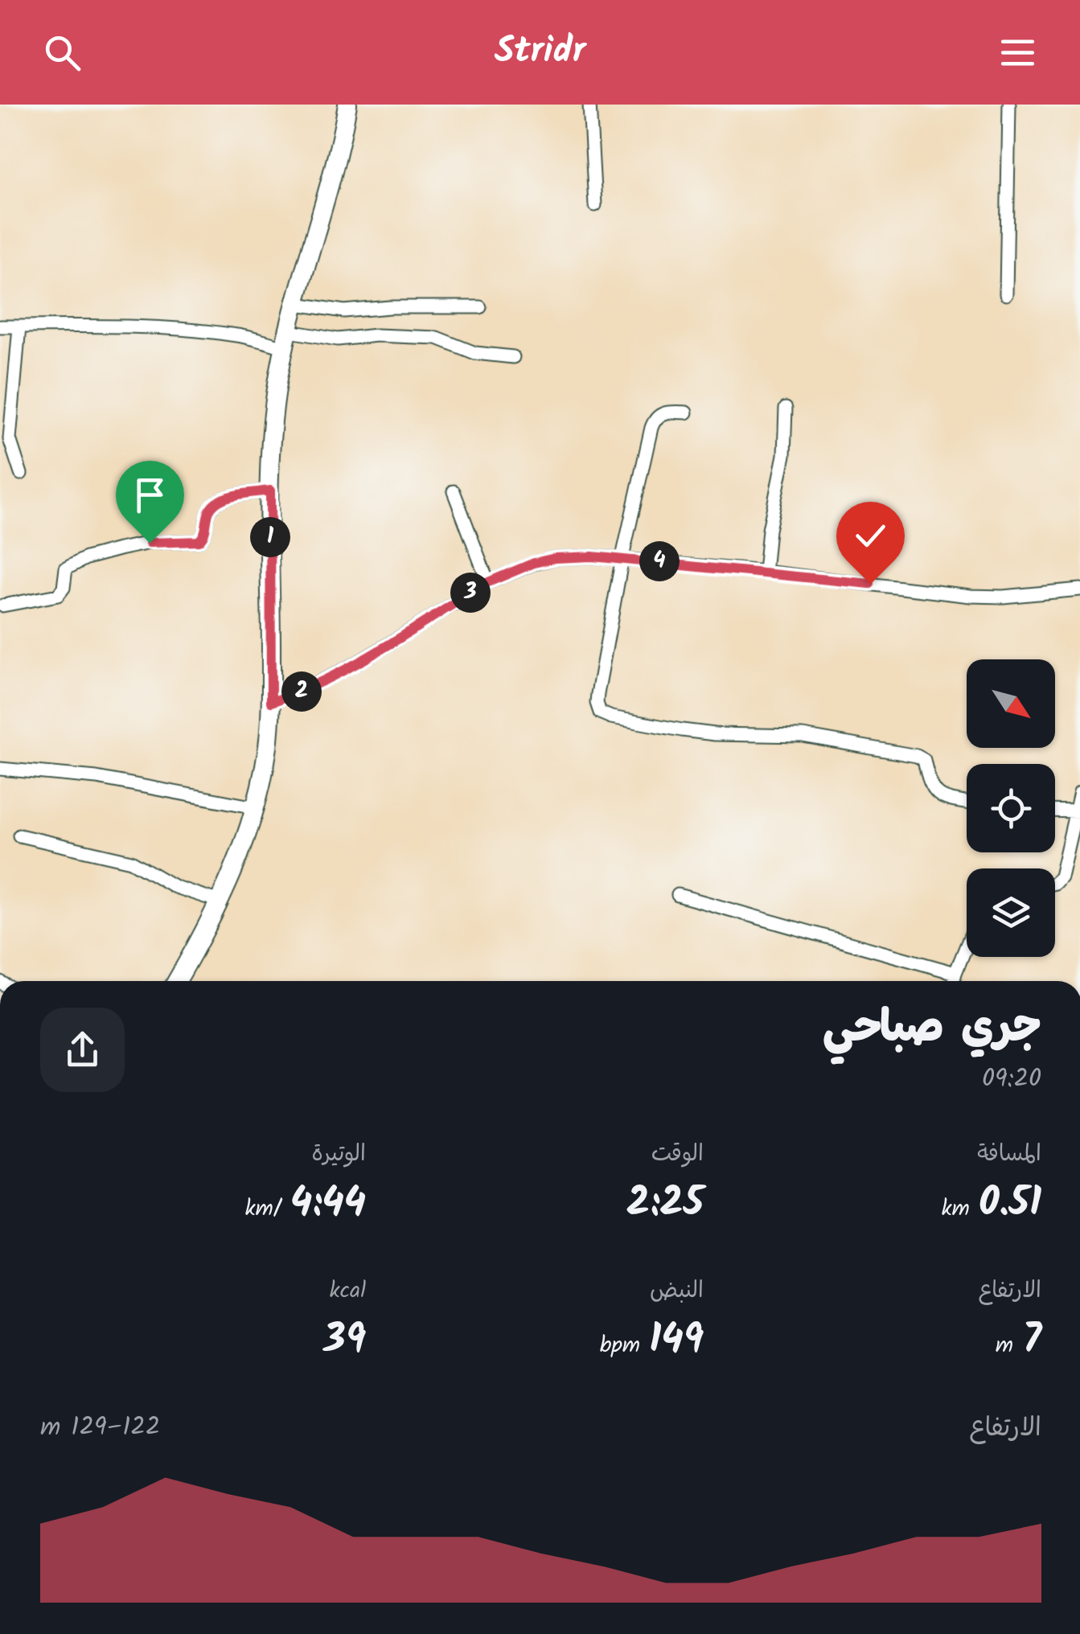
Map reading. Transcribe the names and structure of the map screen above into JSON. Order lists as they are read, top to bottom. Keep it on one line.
{"north":"bottom right","page":{"header":"Stridr","pins":["1","4","3","2"],"heading":["جري صباحي","09:20"],"stats":[["المسافة","0.51 km"],["الوقت","2:25"],["الوتيرة","4:44 /km"],["الارتفاع","7 m"],["النبض","149 bpm"],["kcal","39"]],"chart":["الارتفاع","122–129 m"]}}
